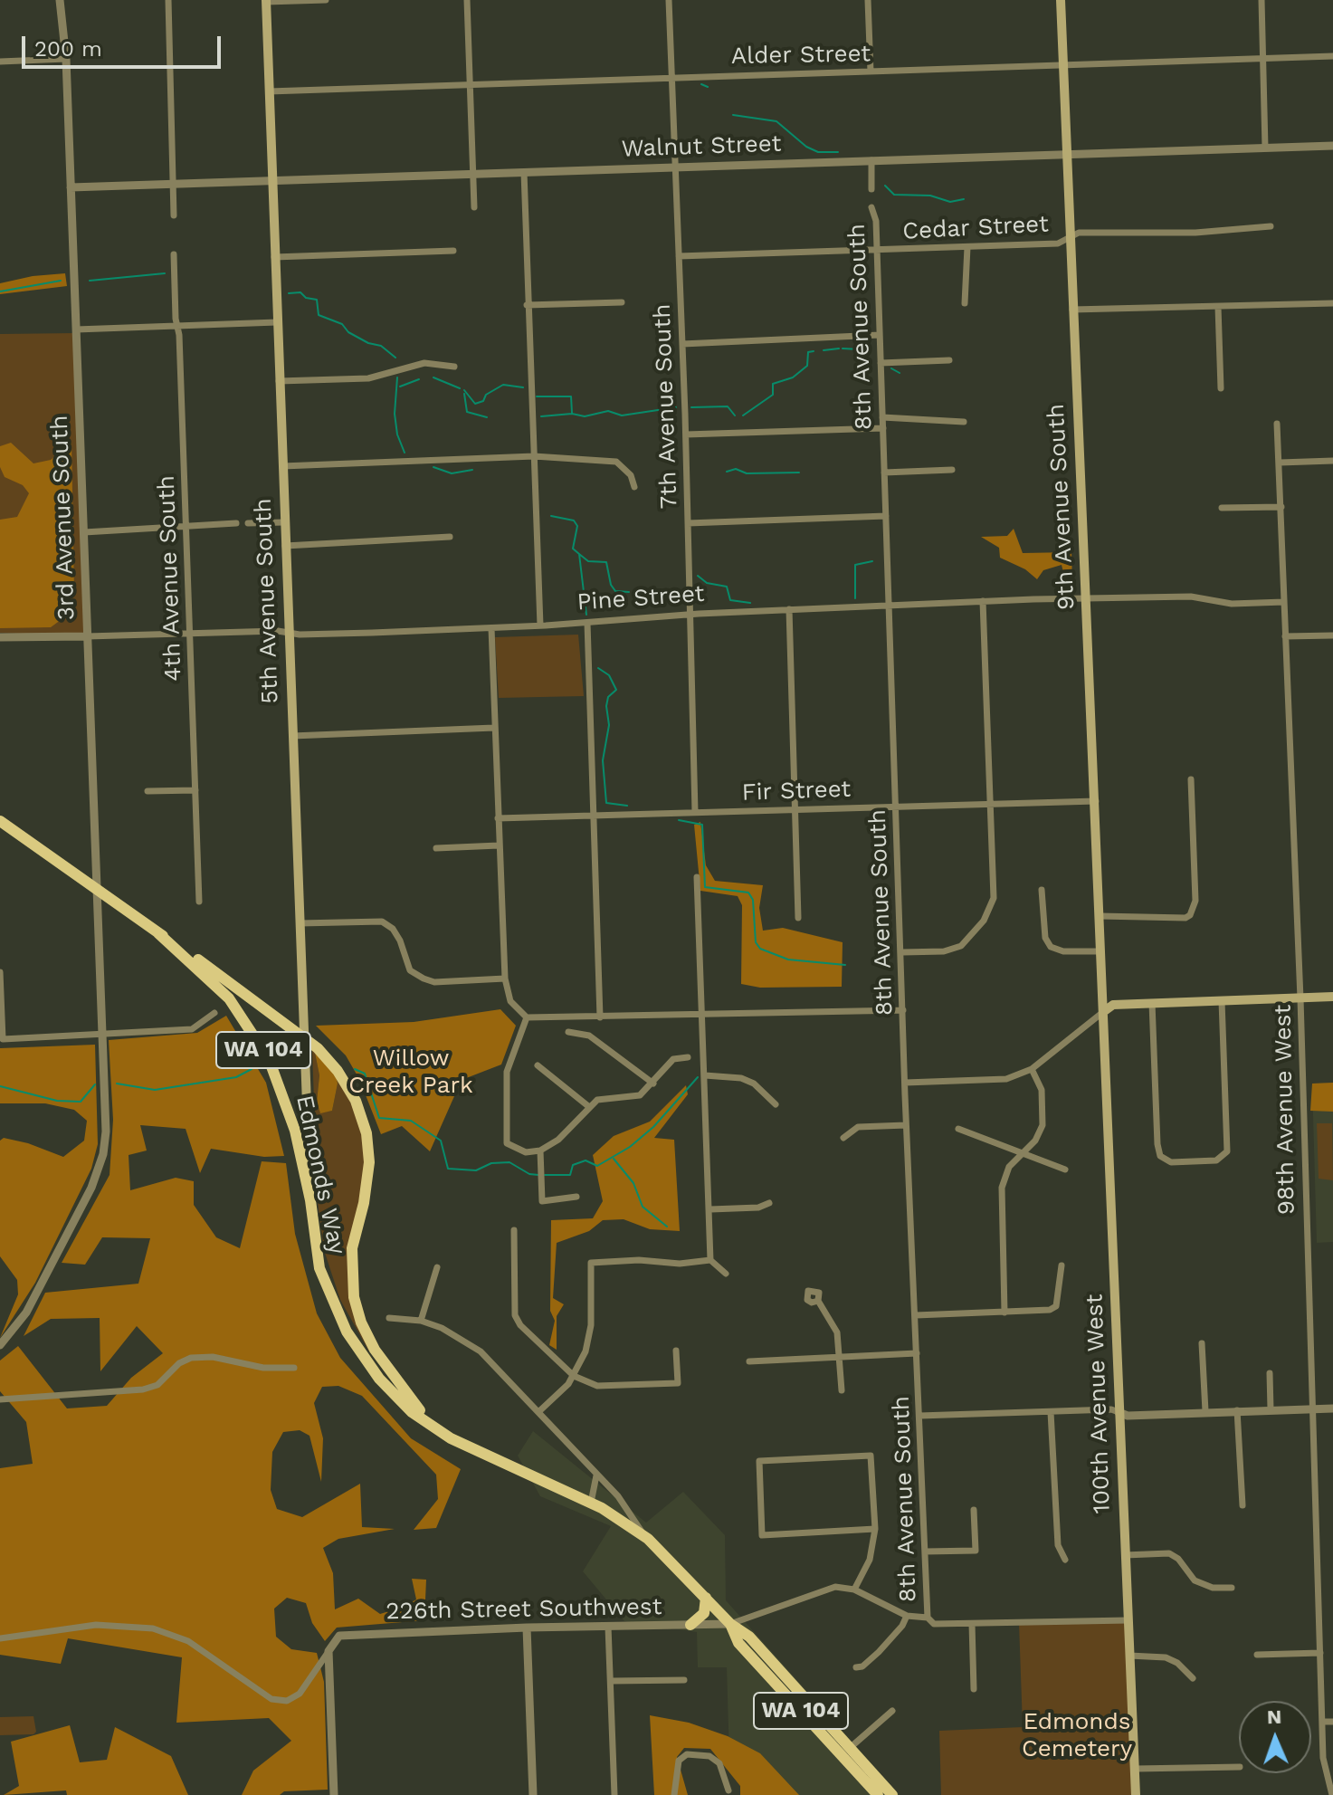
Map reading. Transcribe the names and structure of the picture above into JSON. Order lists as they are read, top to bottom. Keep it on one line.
{"streets":{"main road":["9th Avenue South","5th Avenue South","WA 104","Edmonds Way","100th Avenue West"],"street":["Alder Street","Walnut Street","Cedar Street","8th Avenue South","7th Avenue South","3rd Avenue South","4th Avenue South","Pine Street","Fir Street","98th Avenue West","226th Street Southwest"]},"crossings":[["Alder Street","7th Avenue South"],["Alder Street","9th Avenue South"],["Alder Street","5th Avenue South"],["Walnut Street","8th Avenue South"],["Walnut Street","7th Avenue South"],["Walnut Street","9th Avenue South"],["Walnut Street","3rd Avenue South"],["Walnut Street","5th Avenue South"],["Cedar Street","8th Avenue South"],["Cedar Street","7th Avenue South"],["Cedar Street","9th Avenue South"],["8th Avenue South","Pine Street"],["8th Avenue South","Fir Street"],["7th Avenue South","Pine Street"],["7th Avenue South","Fir Street"],["9th Avenue South","Pine Street"],["9th Avenue South","Fir Street"],["9th Avenue South","100th Avenue West"],["3rd Avenue South","Pine Street"],["4th Avenue South","Pine Street"],["Pine Street","5th Avenue South"],["Pine Street","98th Avenue West"],["5th Avenue South","Edmonds Way"],["Edmonds Way","226th Street Southwest"]],"parks":["Willow Creek Park","Edmonds Cemetery"],"scale_bar":"200 m","north":"top"}
